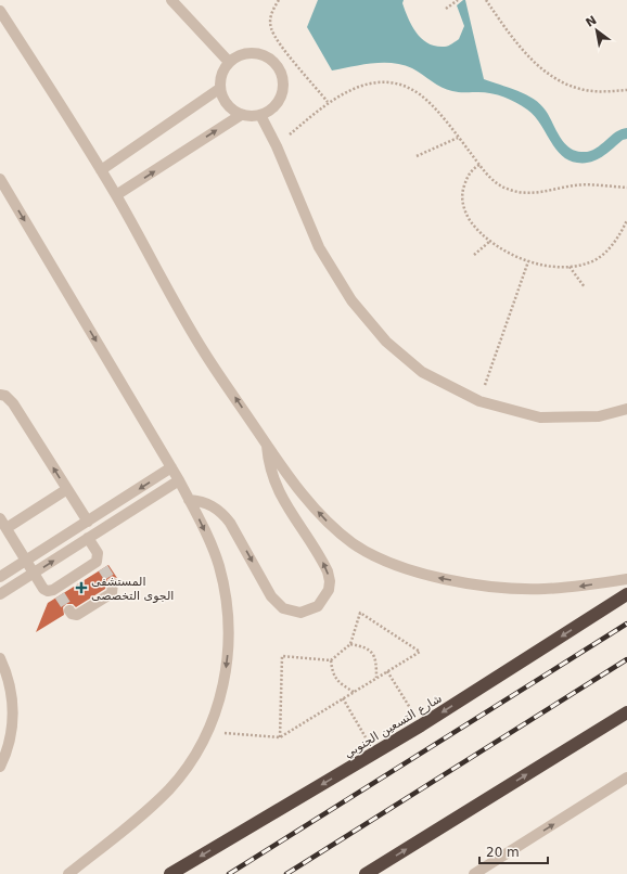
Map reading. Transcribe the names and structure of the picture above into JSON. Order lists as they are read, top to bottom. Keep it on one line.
{"streets":{"highway":["شارع التسعين الجنوبي"]},"places":{"health":["المستشفى الجوى التخصصى"]},"scale_bar":"20 m","north":"top left"}
